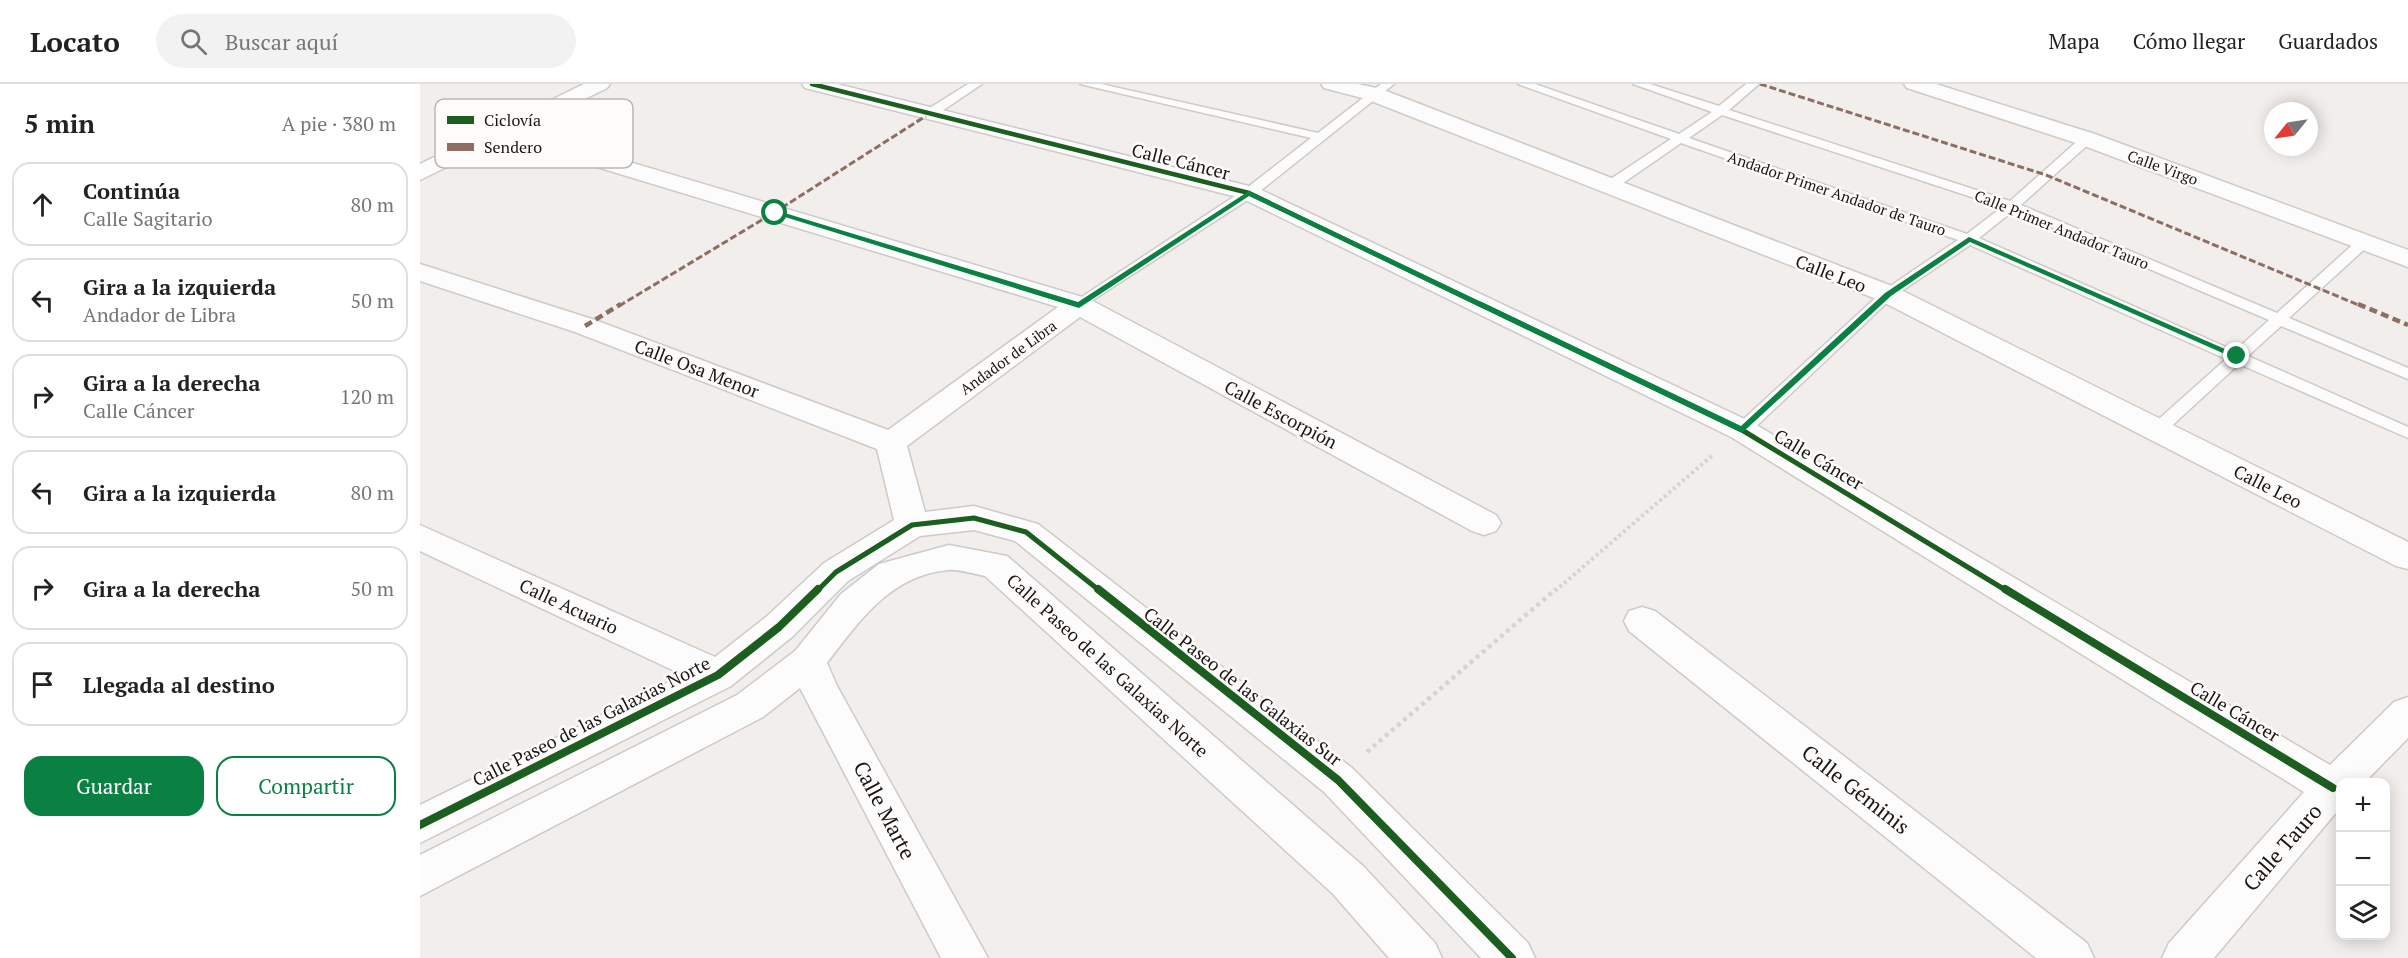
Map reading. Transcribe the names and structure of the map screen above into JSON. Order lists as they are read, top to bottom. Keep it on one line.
{"streets":{"street":["Calle Cáncer","Calle Virgo","Calle Leo","Andador de Libra","Calle Osa Menor","Calle Escorpión","Calle Acuario","Calle Paseo de las Galaxias Norte","Calle Paseo de las Galaxias Sur","Calle Géminis","Calle Marte","Calle Tauro"],"lane":["Andador Primer Andador de Tauro","Calle Primer Andador Tauro"]},"crossings":[["Calle Cáncer","Andador de Libra"],["Calle Cáncer","Calle Tauro"],["Calle Leo","Andador de Libra"],["Andador de Libra","Calle Osa Menor"],["Andador de Libra","Calle Escorpión"],["Calle Acuario","Calle Paseo de las Galaxias Norte"],["Calle Paseo de las Galaxias Norte","Calle Paseo de las Galaxias Sur"],["Calle Paseo de las Galaxias Norte","Calle Marte"]],"legend":["Ciclovía","Sendero"],"north":"bottom left","page":{"header":"Locato","search":"Buscar aquí","nav":["Mapa","Cómo llegar","Guardados"],"heading":["5 min","A pie · 380 m"],"list":[["Continúa","Calle Sagitario","80 m"],["Gira a la izquierda","Andador de Libra","50 m"],["Gira a la derecha","Calle Cáncer","120 m"],["Gira a la izquierda","80 m"],["Gira a la derecha","50 m"],"Llegada al destino"],"buttons":["Guardar","Compartir"],"map_buttons":["+","−"]}}
